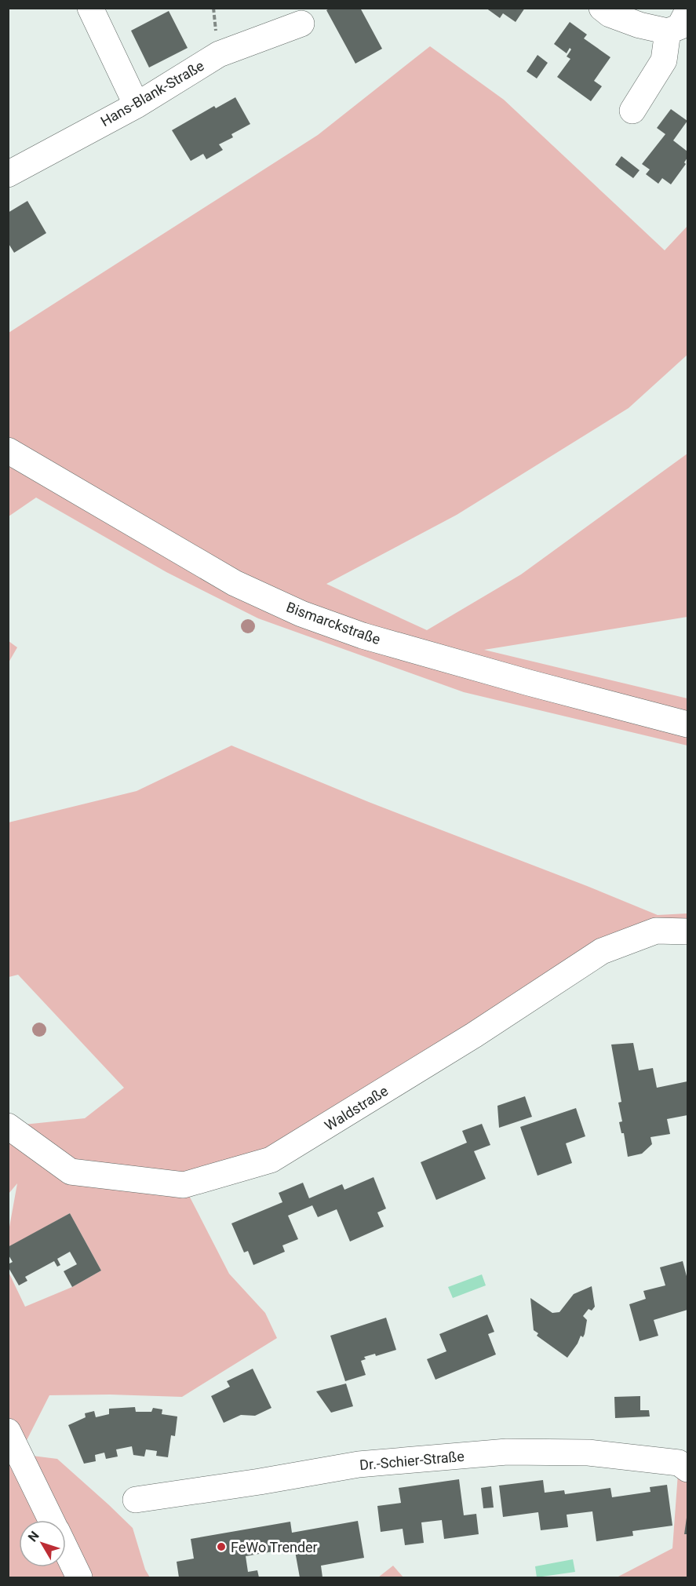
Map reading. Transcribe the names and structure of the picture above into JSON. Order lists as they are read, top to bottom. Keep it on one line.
{"streets":{"street":["Hans-Blank-Straße","Bismarckstraße","Waldstraße","Dr.-Schier-Straße"]},"places":["FeWo Trender"],"north":"top left"}
